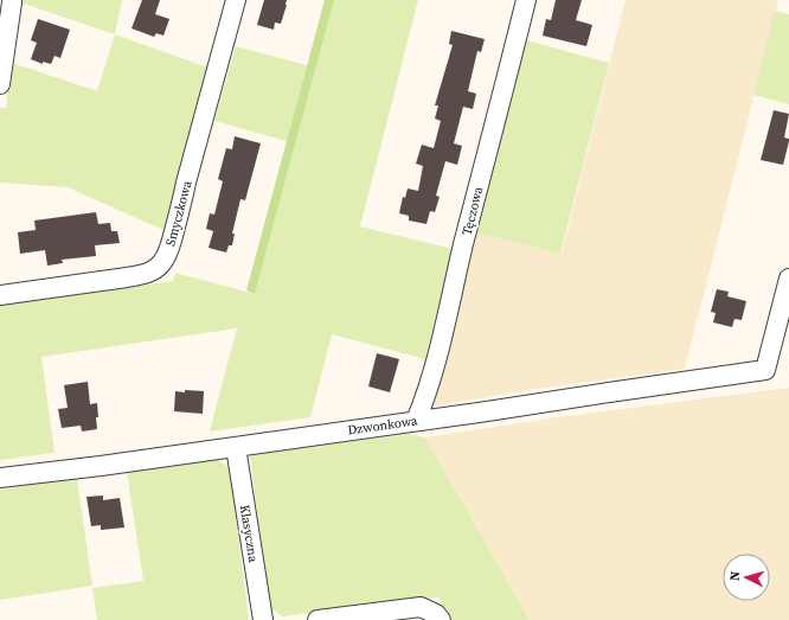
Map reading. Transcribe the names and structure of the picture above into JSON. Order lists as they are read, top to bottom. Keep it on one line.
{"streets":{"street":["Tęczowa","Smyczkowa","Dzwonkowa","Klasyczna"]},"crossings":[["Tęczowa","Dzwonkowa"],["Dzwonkowa","Klasyczna"]],"north":"left"}
